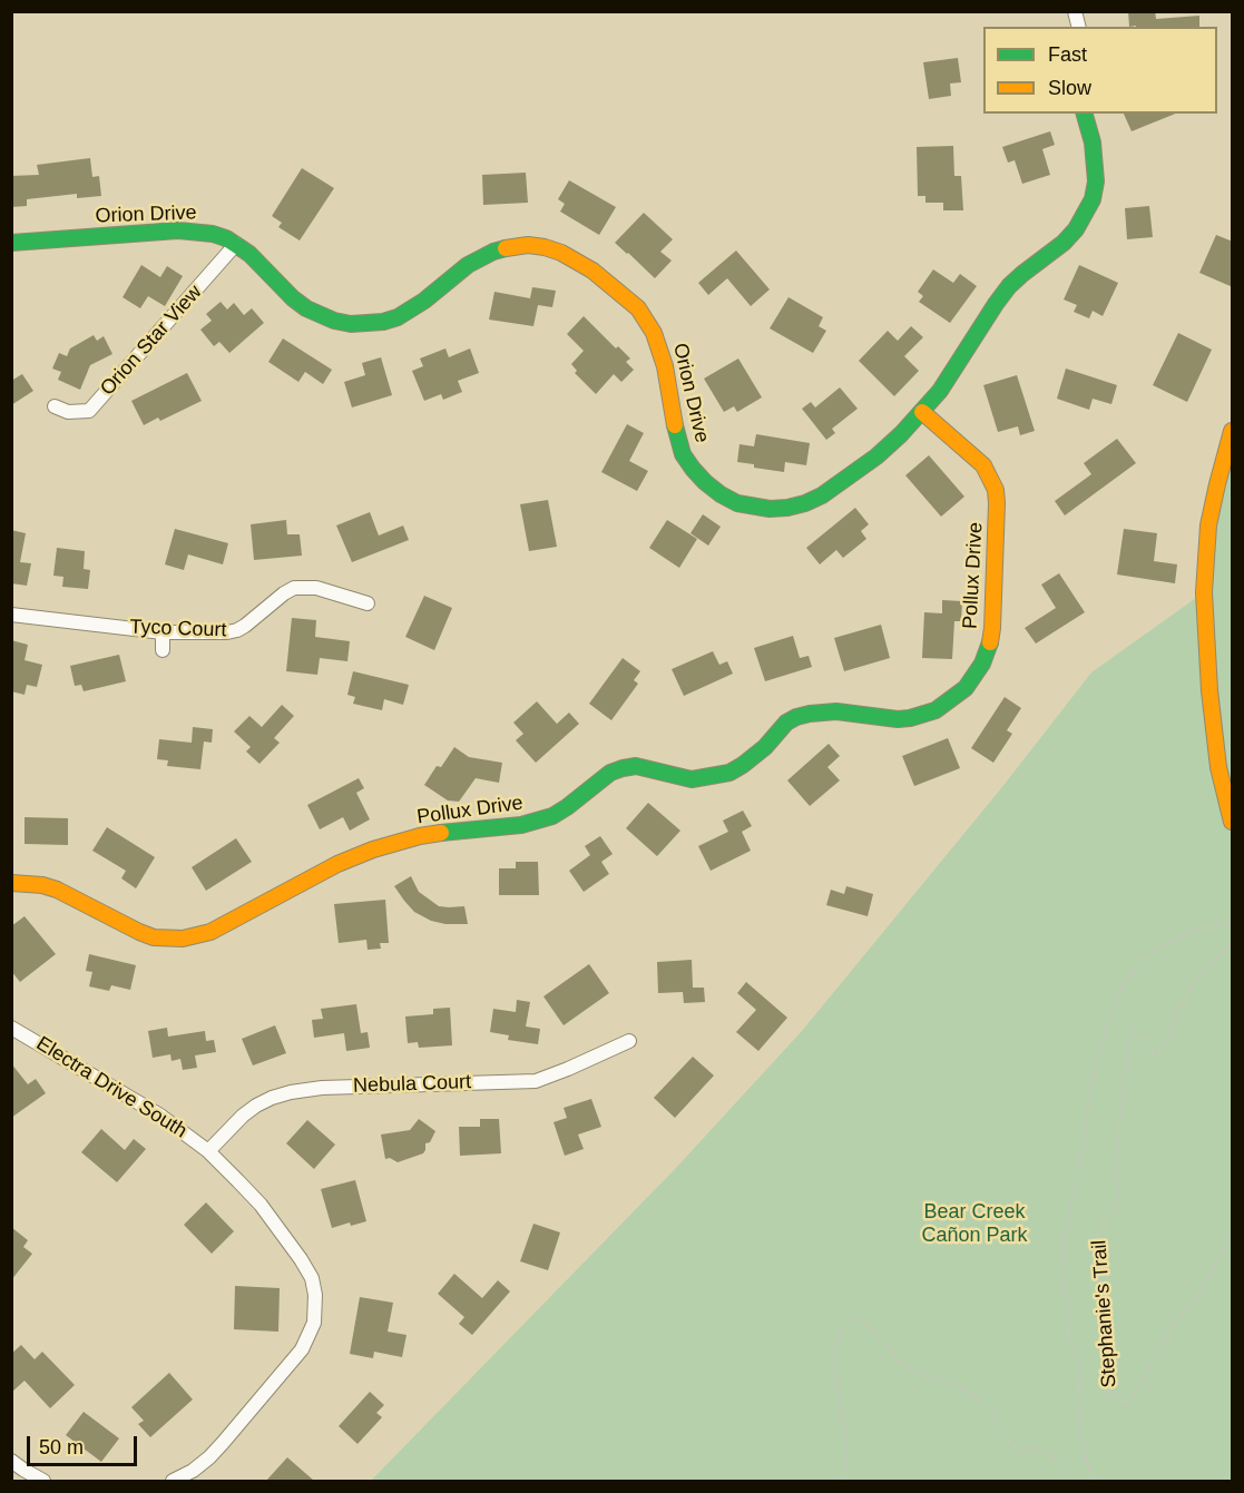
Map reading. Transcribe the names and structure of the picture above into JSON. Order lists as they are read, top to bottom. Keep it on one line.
{"streets":{"street":["Orion Drive","Orion Star View","Pollux Drive","Tyco Court","Nebula Court","Electra Drive South"],"path":["Stephanie's Trail"]},"crossings":[["Orion Drive","Orion Star View"],["Orion Drive","Pollux Drive"],["Nebula Court","Electra Drive South"]],"parks":["Bear Creek Cañon Park"],"legend":["Fast","Slow"],"scale_bar":"50 m"}
